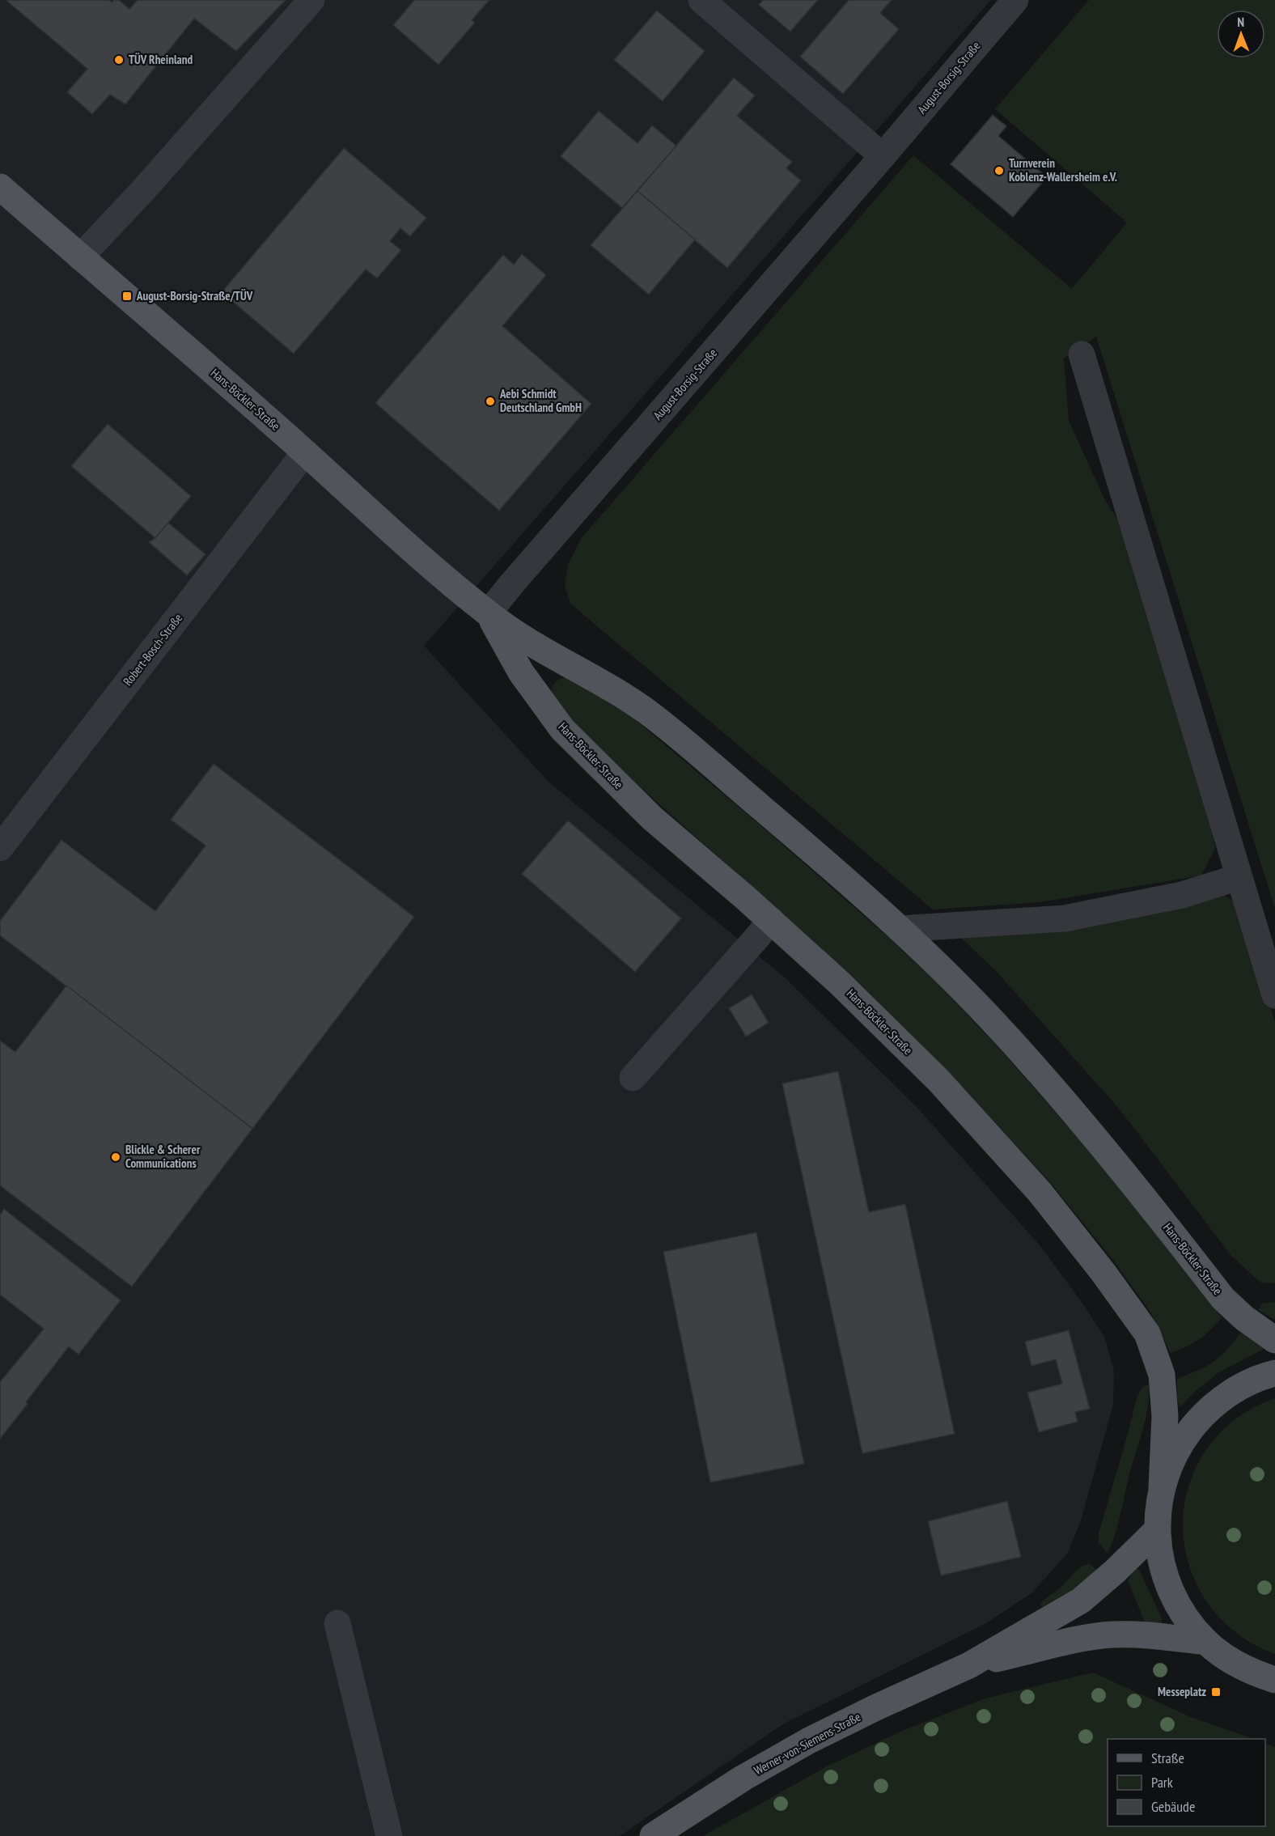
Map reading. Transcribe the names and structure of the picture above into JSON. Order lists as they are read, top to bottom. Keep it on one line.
{"streets":{"main road":["Hans-Böckler-Straße","Werner-von-Siemens-Straße"],"street":["August-Borsig-Straße","Robert-Bosch-Straße"]},"crossings":[["August-Borsig-Straße","Hans-Böckler-Straße"],["Hans-Böckler-Straße","Robert-Bosch-Straße"]],"places":{"other":["TÜV Rheinland","Turnverein Koblenz-Wallersheim e.V.","Aebi Schmidt Deutschland GmbH","Blickle & Scherer Communications"],"transit":["August-Borsig-Straße/TÜV","Messeplatz"]},"legend":["Straße","Park","Gebäude"],"north":"top"}
